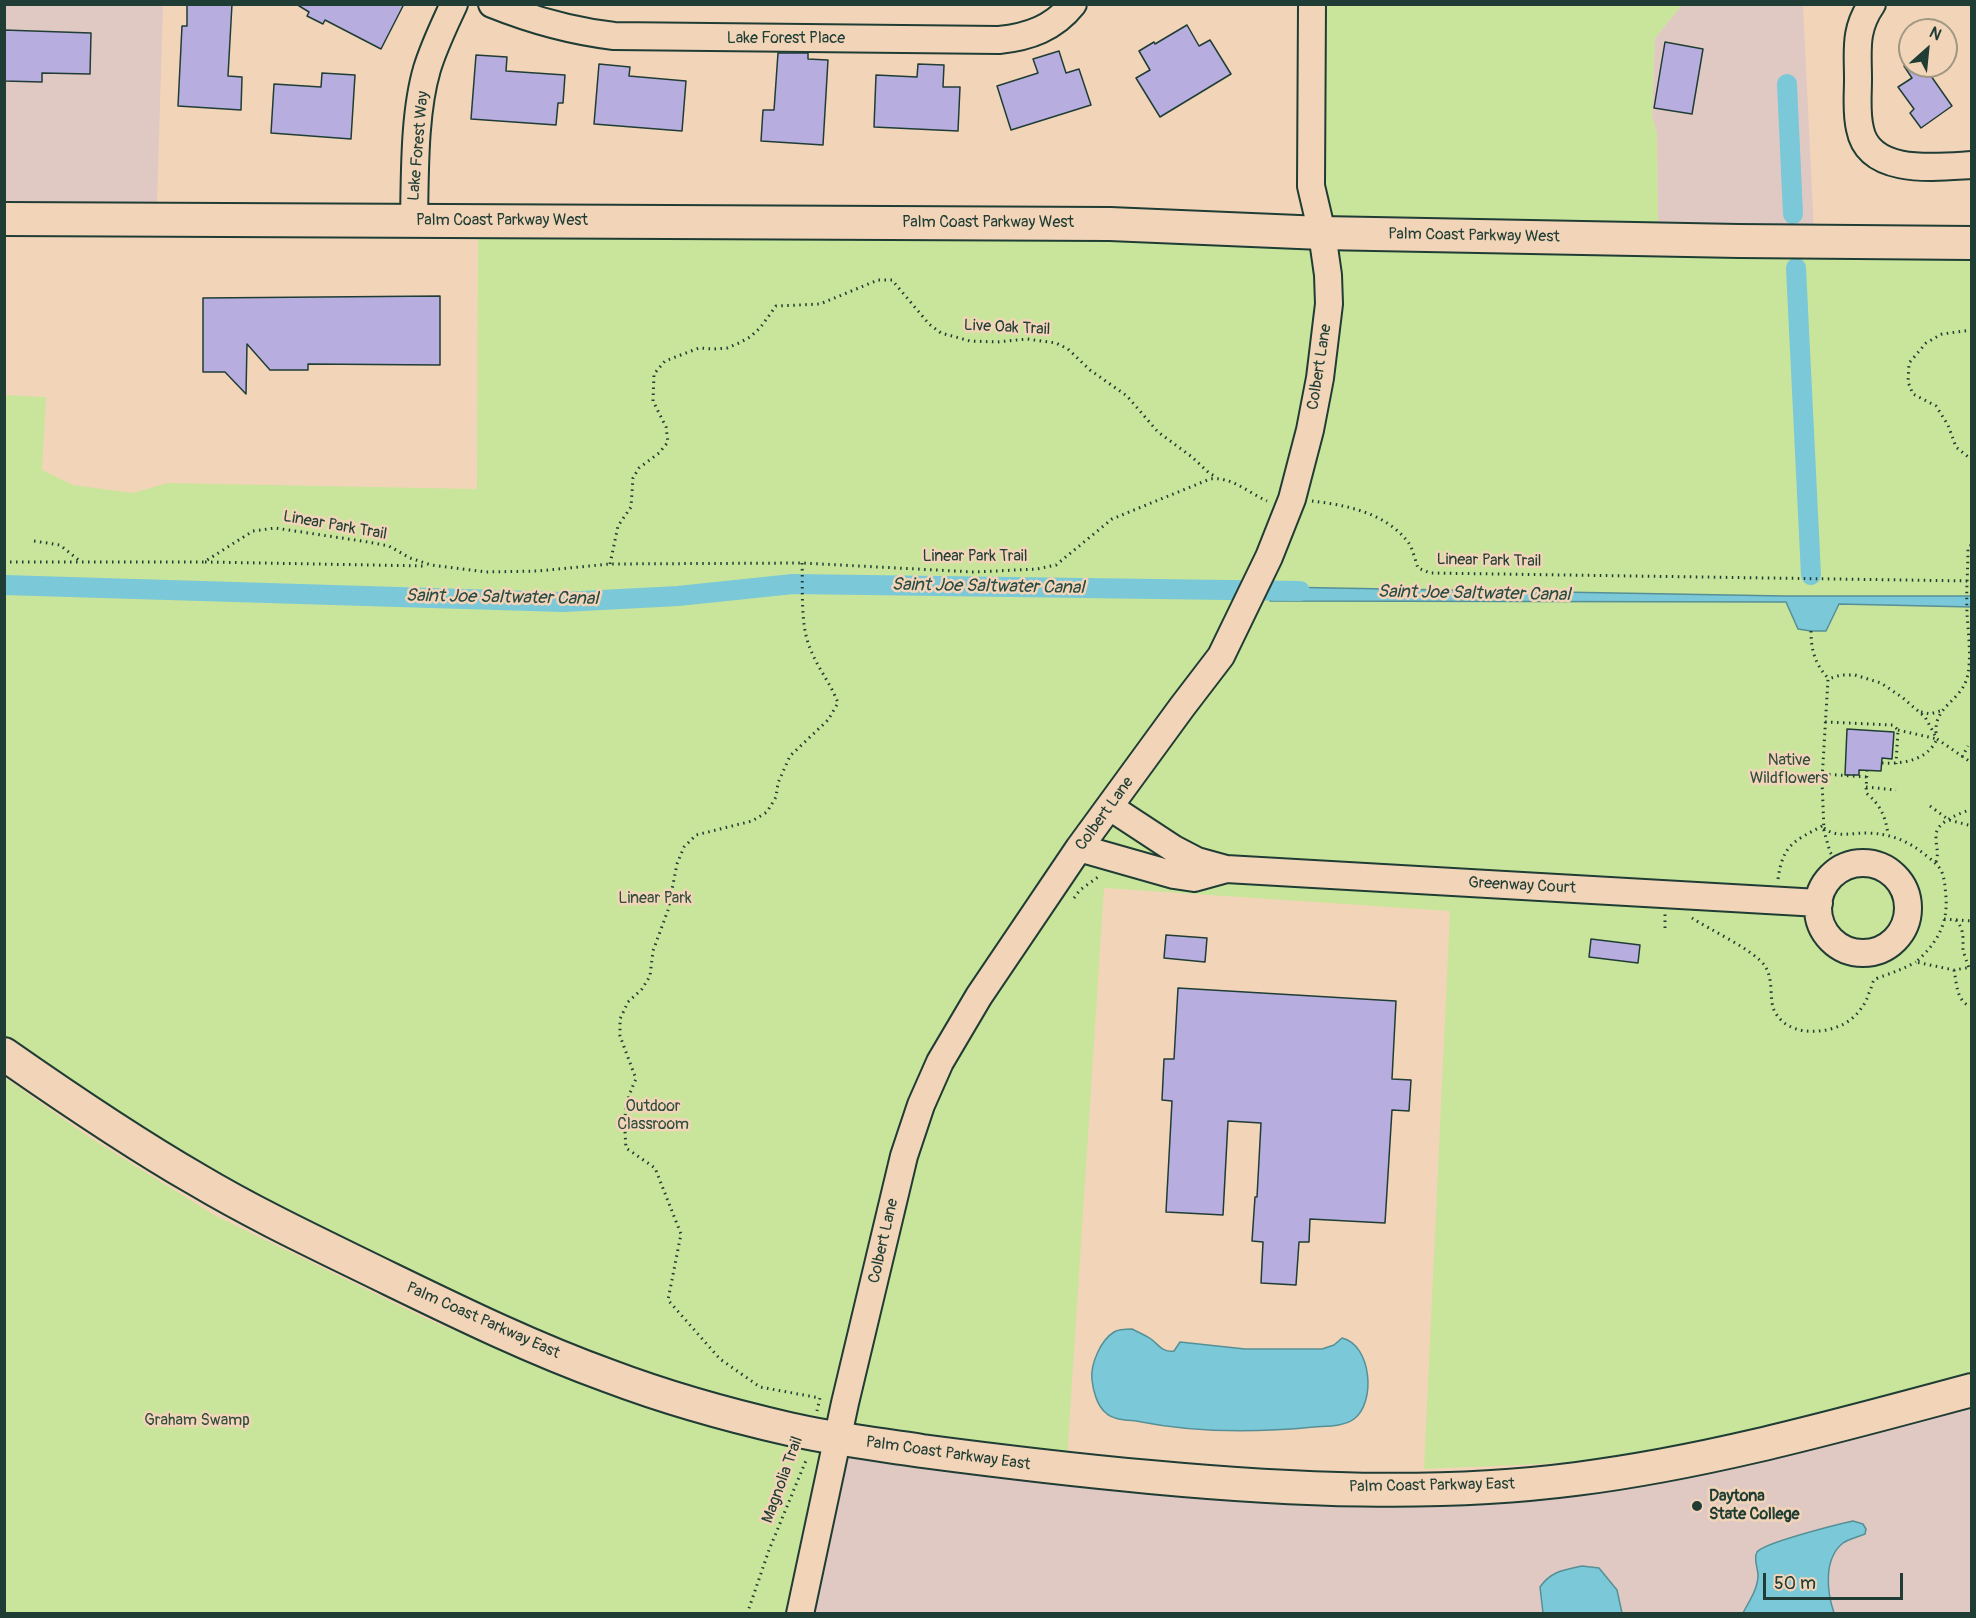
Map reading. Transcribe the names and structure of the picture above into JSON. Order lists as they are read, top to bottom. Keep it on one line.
{"streets":{"main road":["Palm Coast Parkway West","Palm Coast Parkway East"],"street":["Lake Forest Place","Lake Forest Way","Colbert Lane","Greenway Court"],"path":["Live Oak Trail","Linear Park Trail","Magnolia Trail"]},"crossings":[["Lake Forest Way","Palm Coast Parkway West"],["Palm Coast Parkway West","Colbert Lane"],["Live Oak Trail","Linear Park Trail"],["Colbert Lane","Linear Park Trail"],["Colbert Lane","Palm Coast Parkway East"],["Colbert Lane","Magnolia Trail"],["Palm Coast Parkway East","Magnolia Trail"]],"water":["Saint Joe Saltwater Canal"],"parks":["Native Wildflowers","Linear Park","Outdoor Classroom","Graham Swamp"],"places":["Daytona State College"],"scale_bar":"50 m","north":"top right"}
